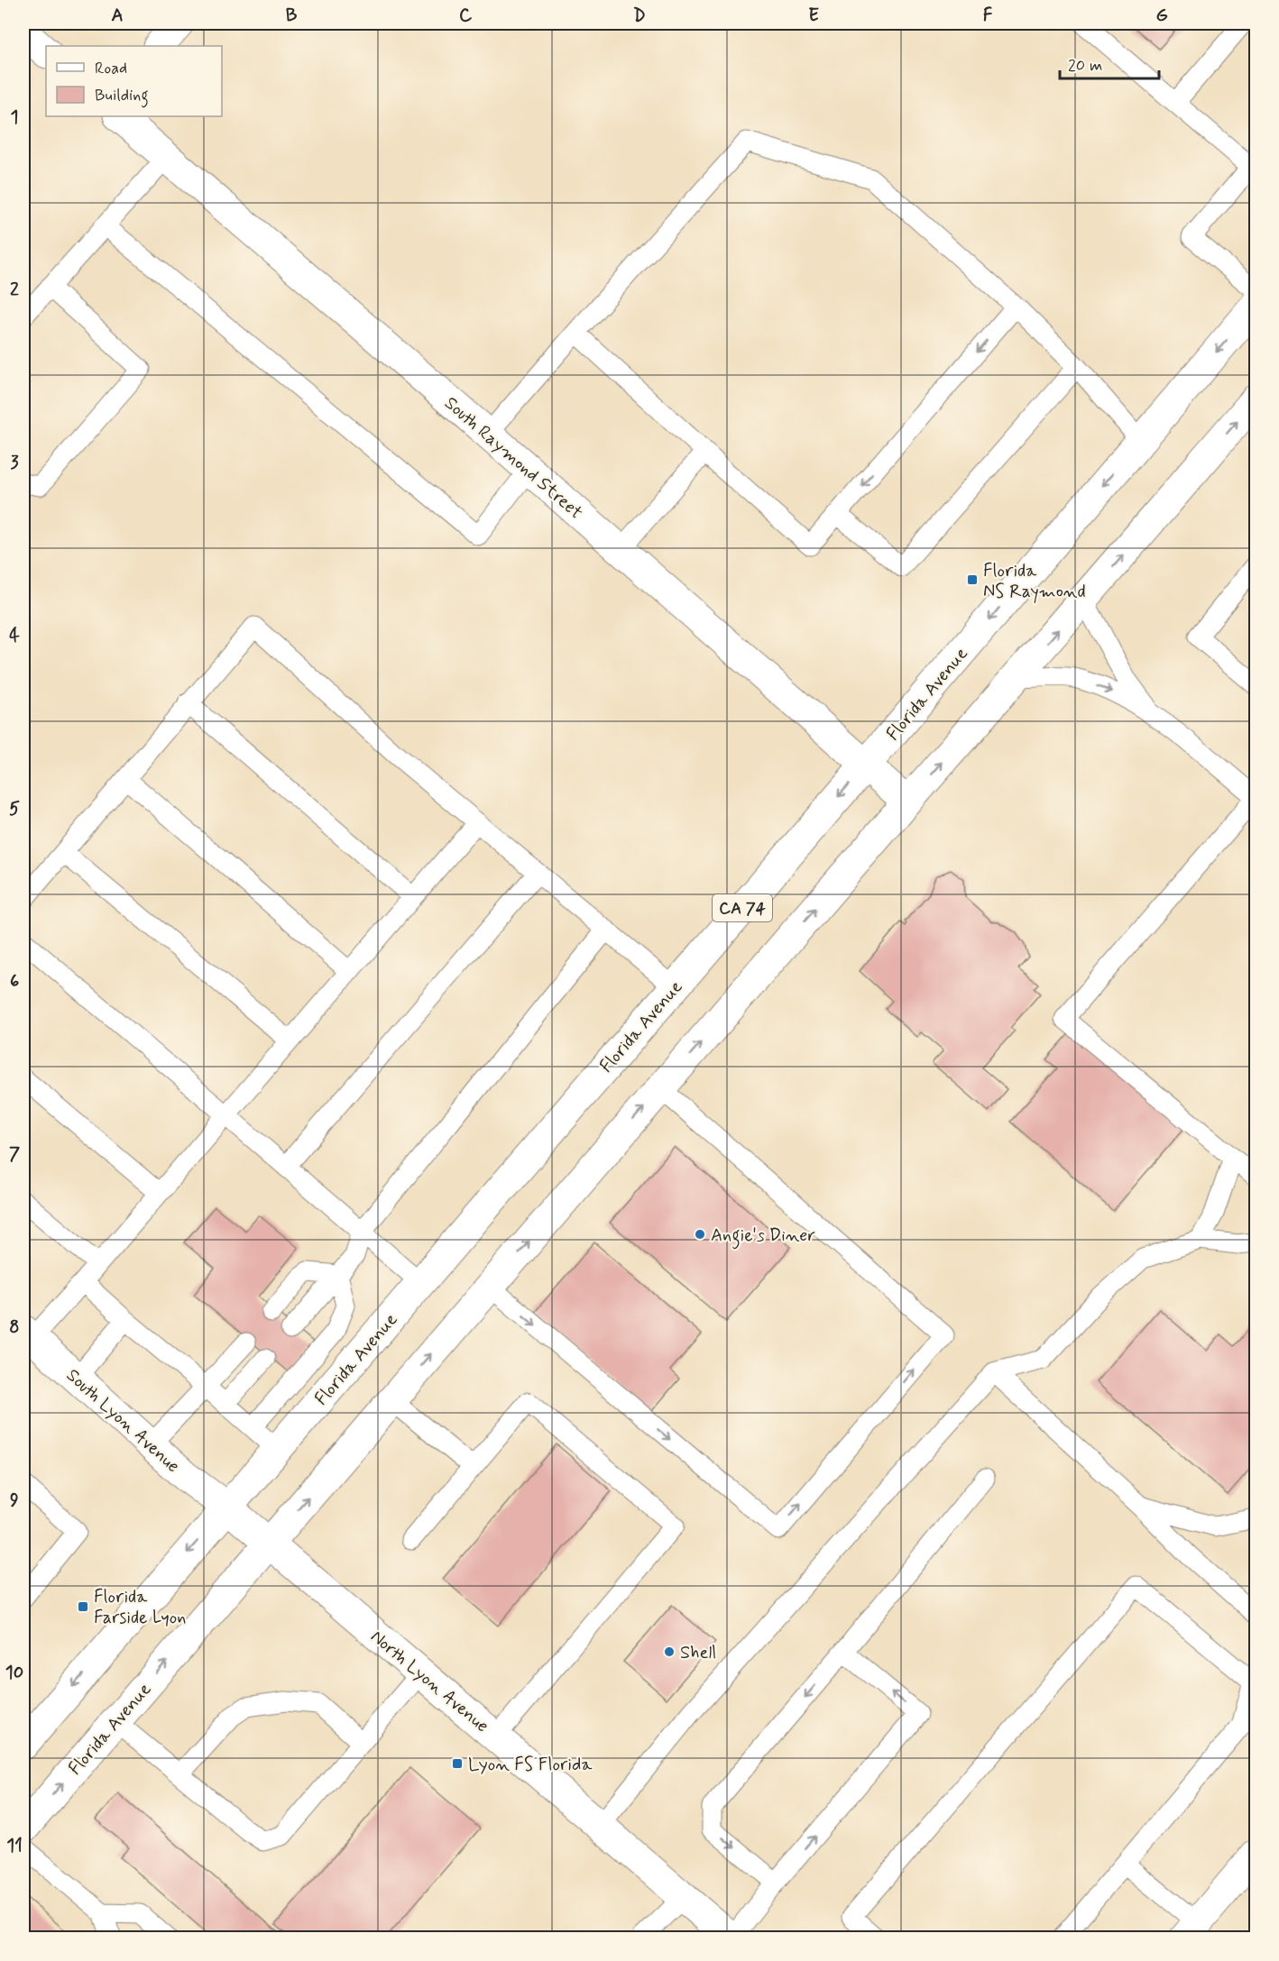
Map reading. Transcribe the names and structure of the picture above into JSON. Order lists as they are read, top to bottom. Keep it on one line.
{"streets":{"main road":["South Raymond Street","Florida Avenue","CA 74","South Lyon Avenue","North Lyon Avenue"]},"crossings":[["South Raymond Street","Florida Avenue"],["Florida Avenue","South Lyon Avenue"],["Florida Avenue","North Lyon Avenue"],["South Lyon Avenue","North Lyon Avenue"]],"places":{"transit":["Florida NS Raymond","Florida Farside Lyon","Lyon FS Florida"],"other":["Angie's Diner","Shell"]},"legend":["Road","Building"],"scale_bar":"20 m","grid":{"columns":["A","B","C","D","E","F","G"],"rows":["1","2","3","4","5","6","7","8","9","10","11"]}}
